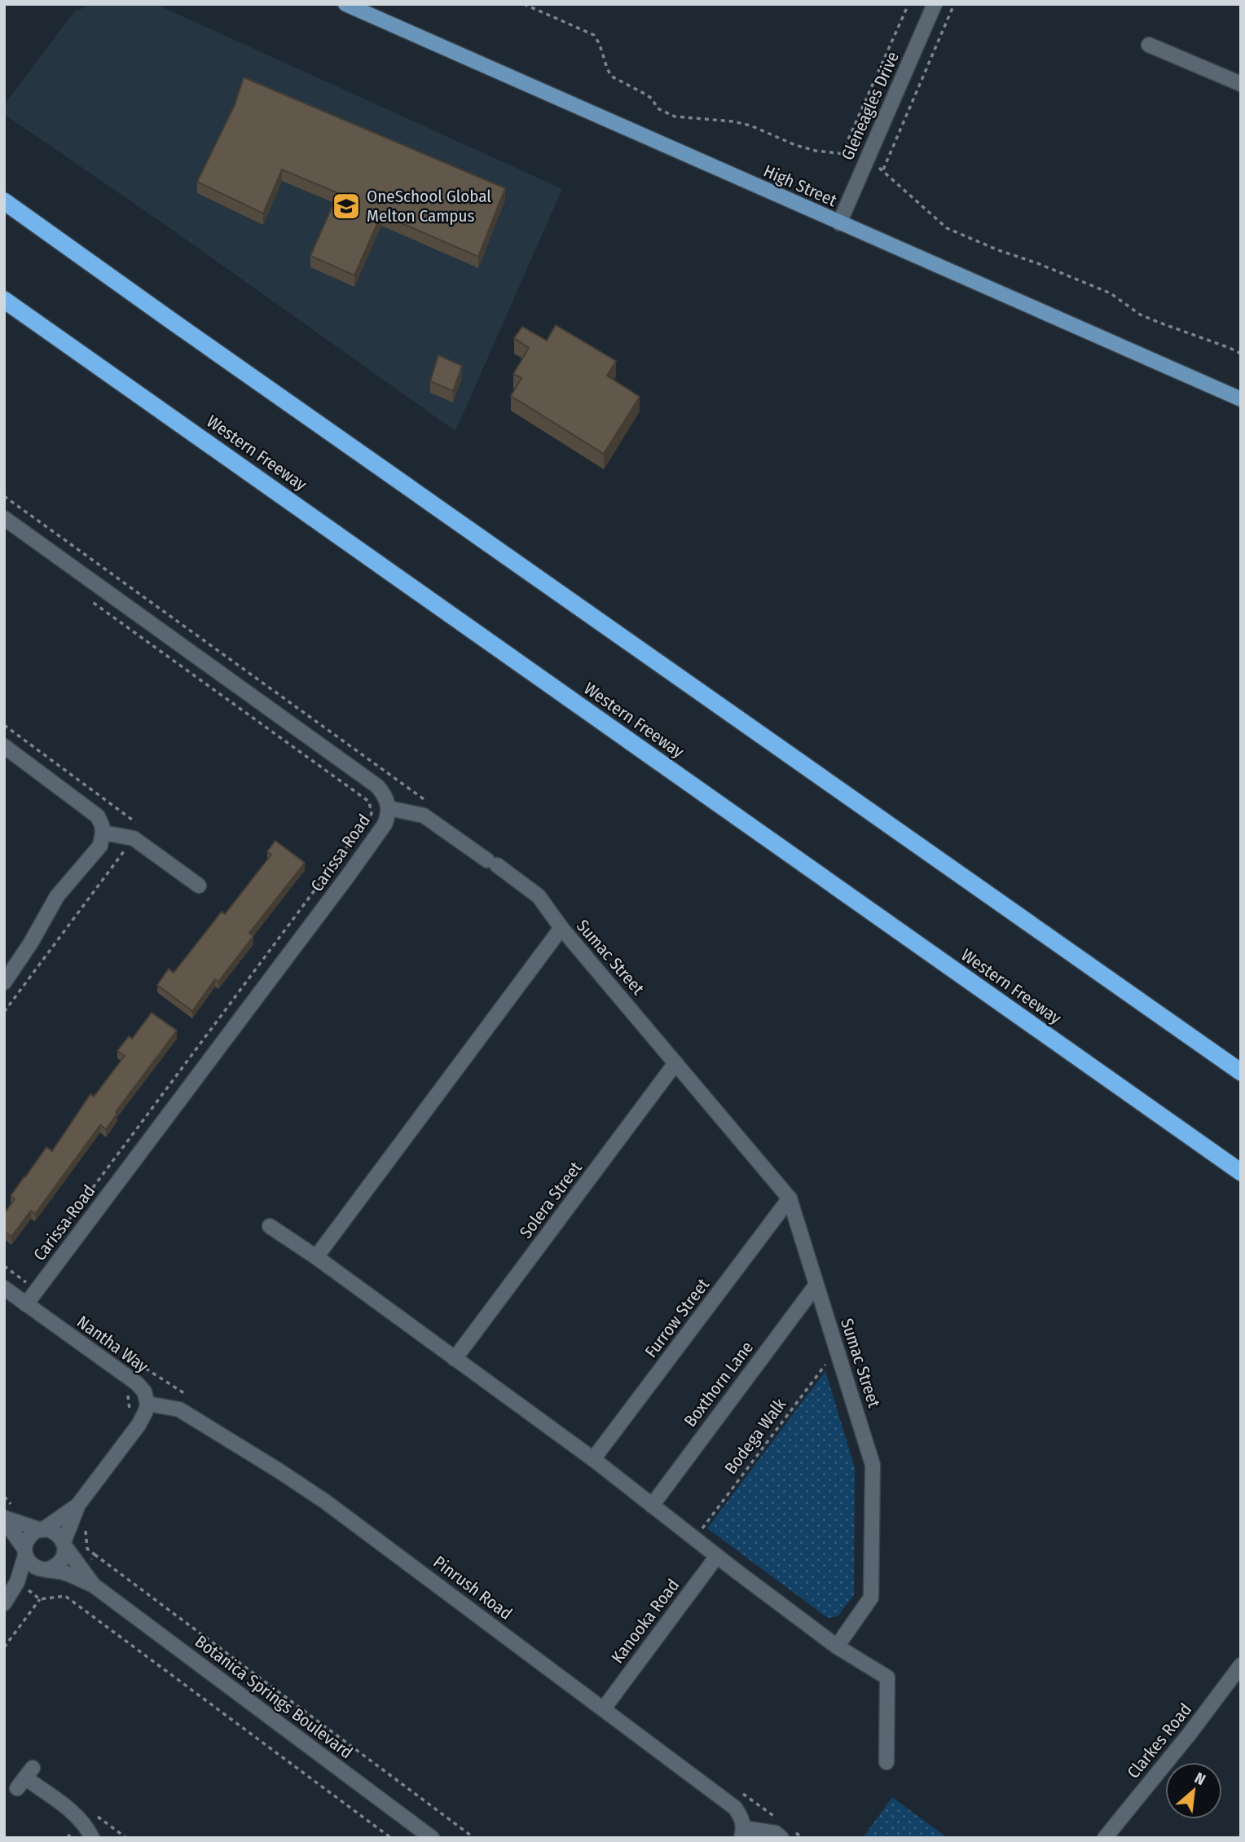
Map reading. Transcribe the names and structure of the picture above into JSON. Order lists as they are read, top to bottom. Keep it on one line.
{"streets":{"highway":["Western Freeway"],"main road":["High Street"],"street":["Gleneagles Drive","Carissa Road","Sumac Street","Solera Street","Furrow Street","Nantha Way","Boxthorn Lane","Pinrush Road","Kanooka Road","Botanica Springs Boulevard","Clarkes Road"],"path":["Bodega Walk"]},"crossings":[["Gleneagles Drive","High Street"],["Carissa Road","Nantha Way"],["Sumac Street","Solera Street"],["Sumac Street","Furrow Street"],["Sumac Street","Boxthorn Lane"],["Sumac Street","Bodega Walk"],["Nantha Way","Pinrush Road"],["Pinrush Road","Kanooka Road"]],"places":{"school or university":["OneSchool Global Melton Campus"]},"north":"top right"}
